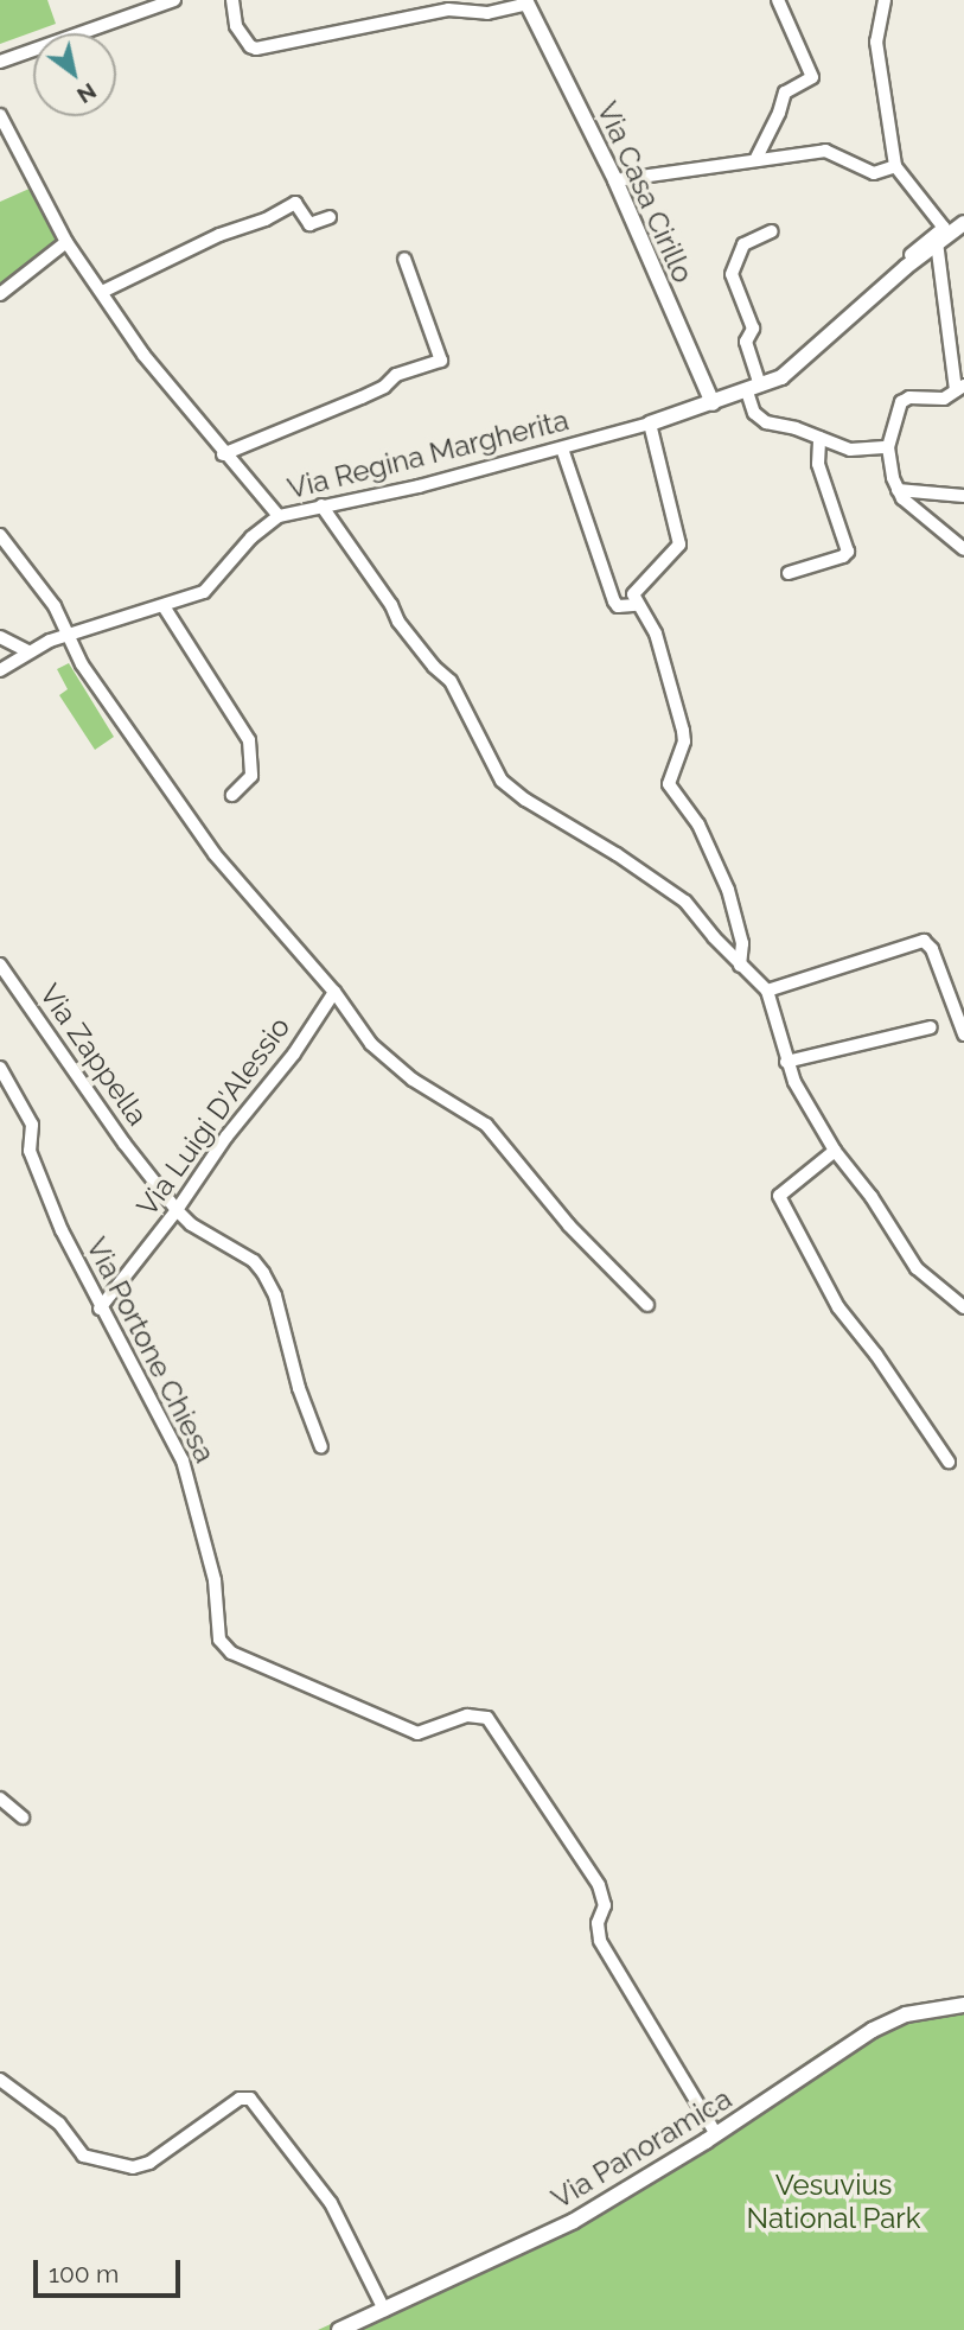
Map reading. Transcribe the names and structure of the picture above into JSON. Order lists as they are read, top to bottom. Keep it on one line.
{"streets":{"street":["Via Casa Cirillo","Via Regina Margherita","Via Zappella","Via Luigi D'Alessio","Via Portone Chiesa","Via Panoramica"]},"crossings":[["Via Casa Cirillo","Via Regina Margherita"],["Via Zappella","Via Luigi D'Alessio"],["Via Luigi D'Alessio","Via Portone Chiesa"],["Via Portone Chiesa","Via Panoramica"]],"parks":["Vesuvius National Park"],"scale_bar":"100 m","north":"bottom right"}
